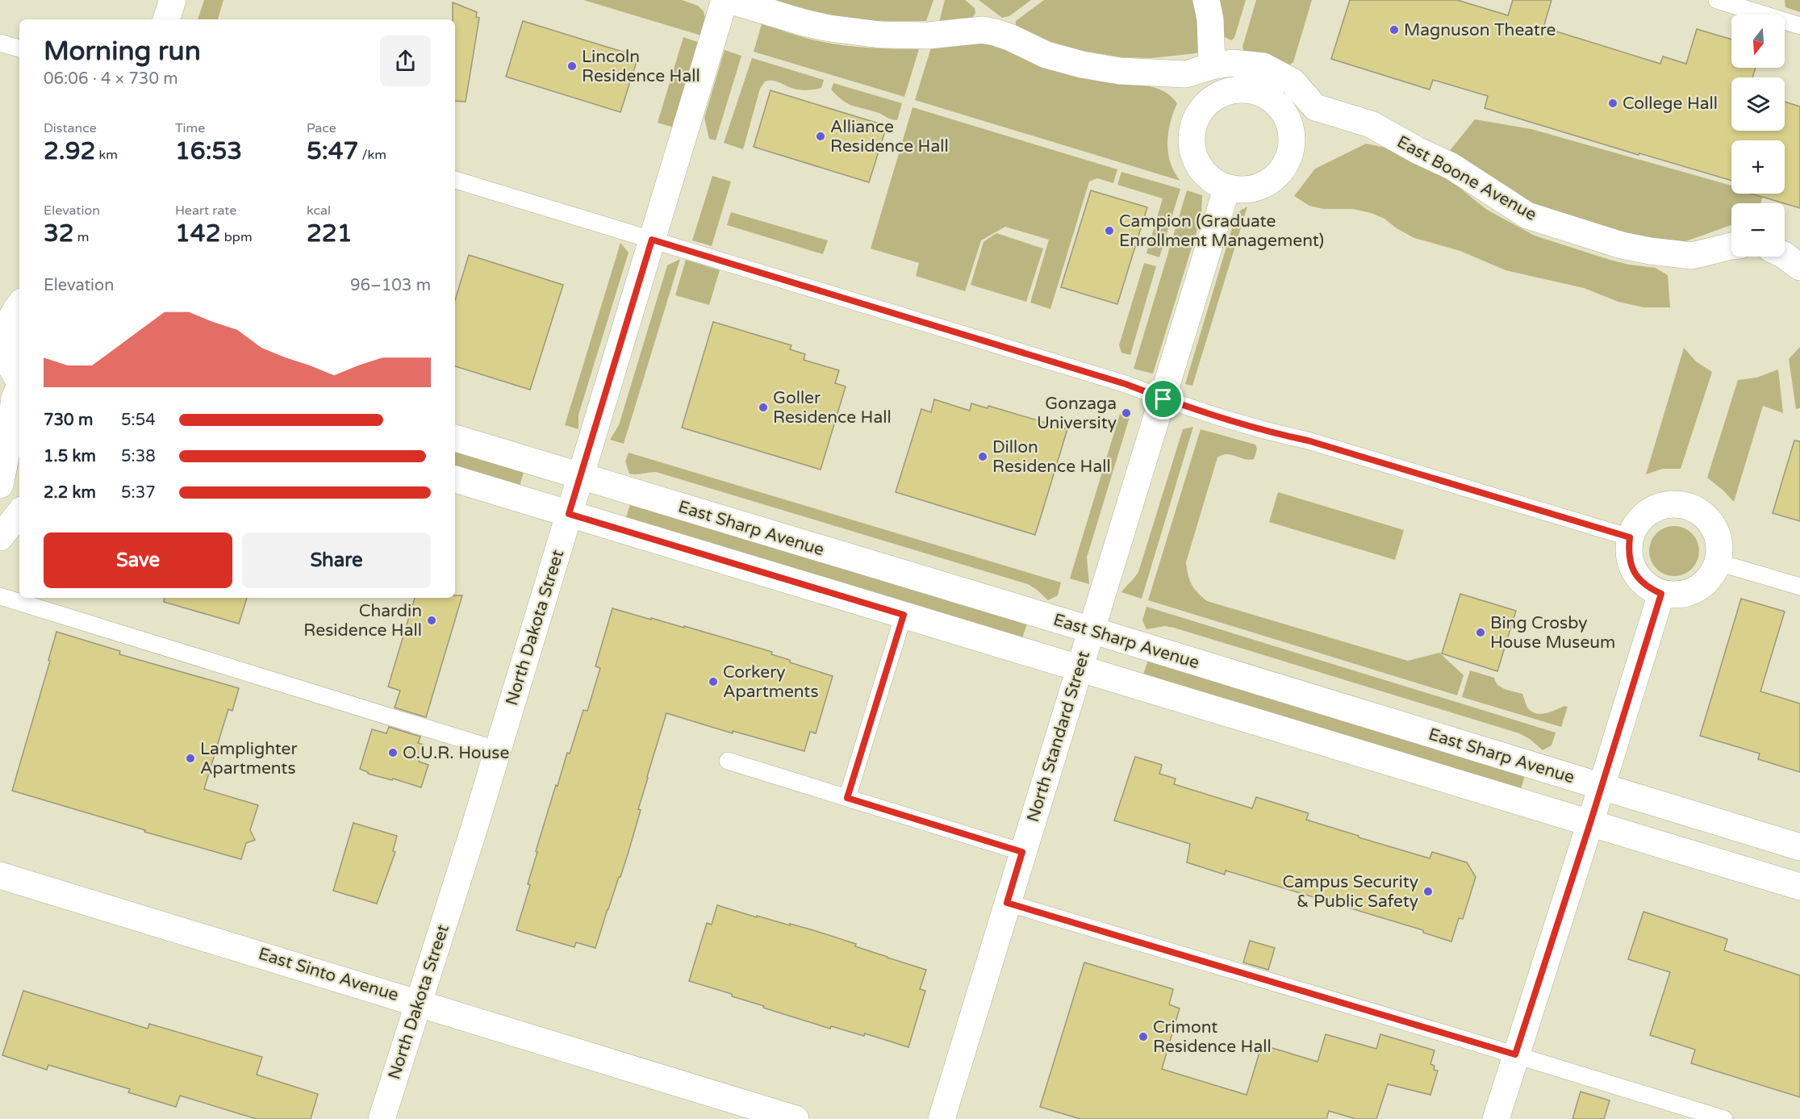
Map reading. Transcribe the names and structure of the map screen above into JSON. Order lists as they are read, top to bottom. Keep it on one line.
{"streets":{"street":["East Boone Avenue","East Sharp Avenue","North Dakota Street","North Standard Street","East Sinto Avenue"]},"crossings":[["East Sharp Avenue","North Dakota Street"],["East Sharp Avenue","North Standard Street"],["North Dakota Street","East Sinto Avenue"]],"places":["Magnuson Theatre","Lincoln Residence Hall","College Hall","Alliance Residence Hall","Campion (Graduate Enrollment Management)","Goller Residence Hall","Gonzaga University","Dillon Residence Hall","Chardin Residence Hall","Bing Crosby House Museum","Corkery Apartments","O.U.R. House","Lamplighter Apartments","Campus Security & Public Safety","Crimont Residence Hall"],"north":"bottom","page":{"map_buttons":["+","−"],"heading":["Morning run","06:06 · 4 × 730 m"],"stats":[["Distance","2.92 km"],["Time","16:53"],["Pace","5:47 /km"],["Elevation","32 m"],["Heart rate","142 bpm"],["kcal","221"]],"chart":["Elevation","96–103 m"],"list":[{"name":"730 m","note":"5:54"},{"name":"1.5 km","note":"5:38"},{"name":"2.2 km","note":"5:37"}],"buttons":["Save","Share"]}}
